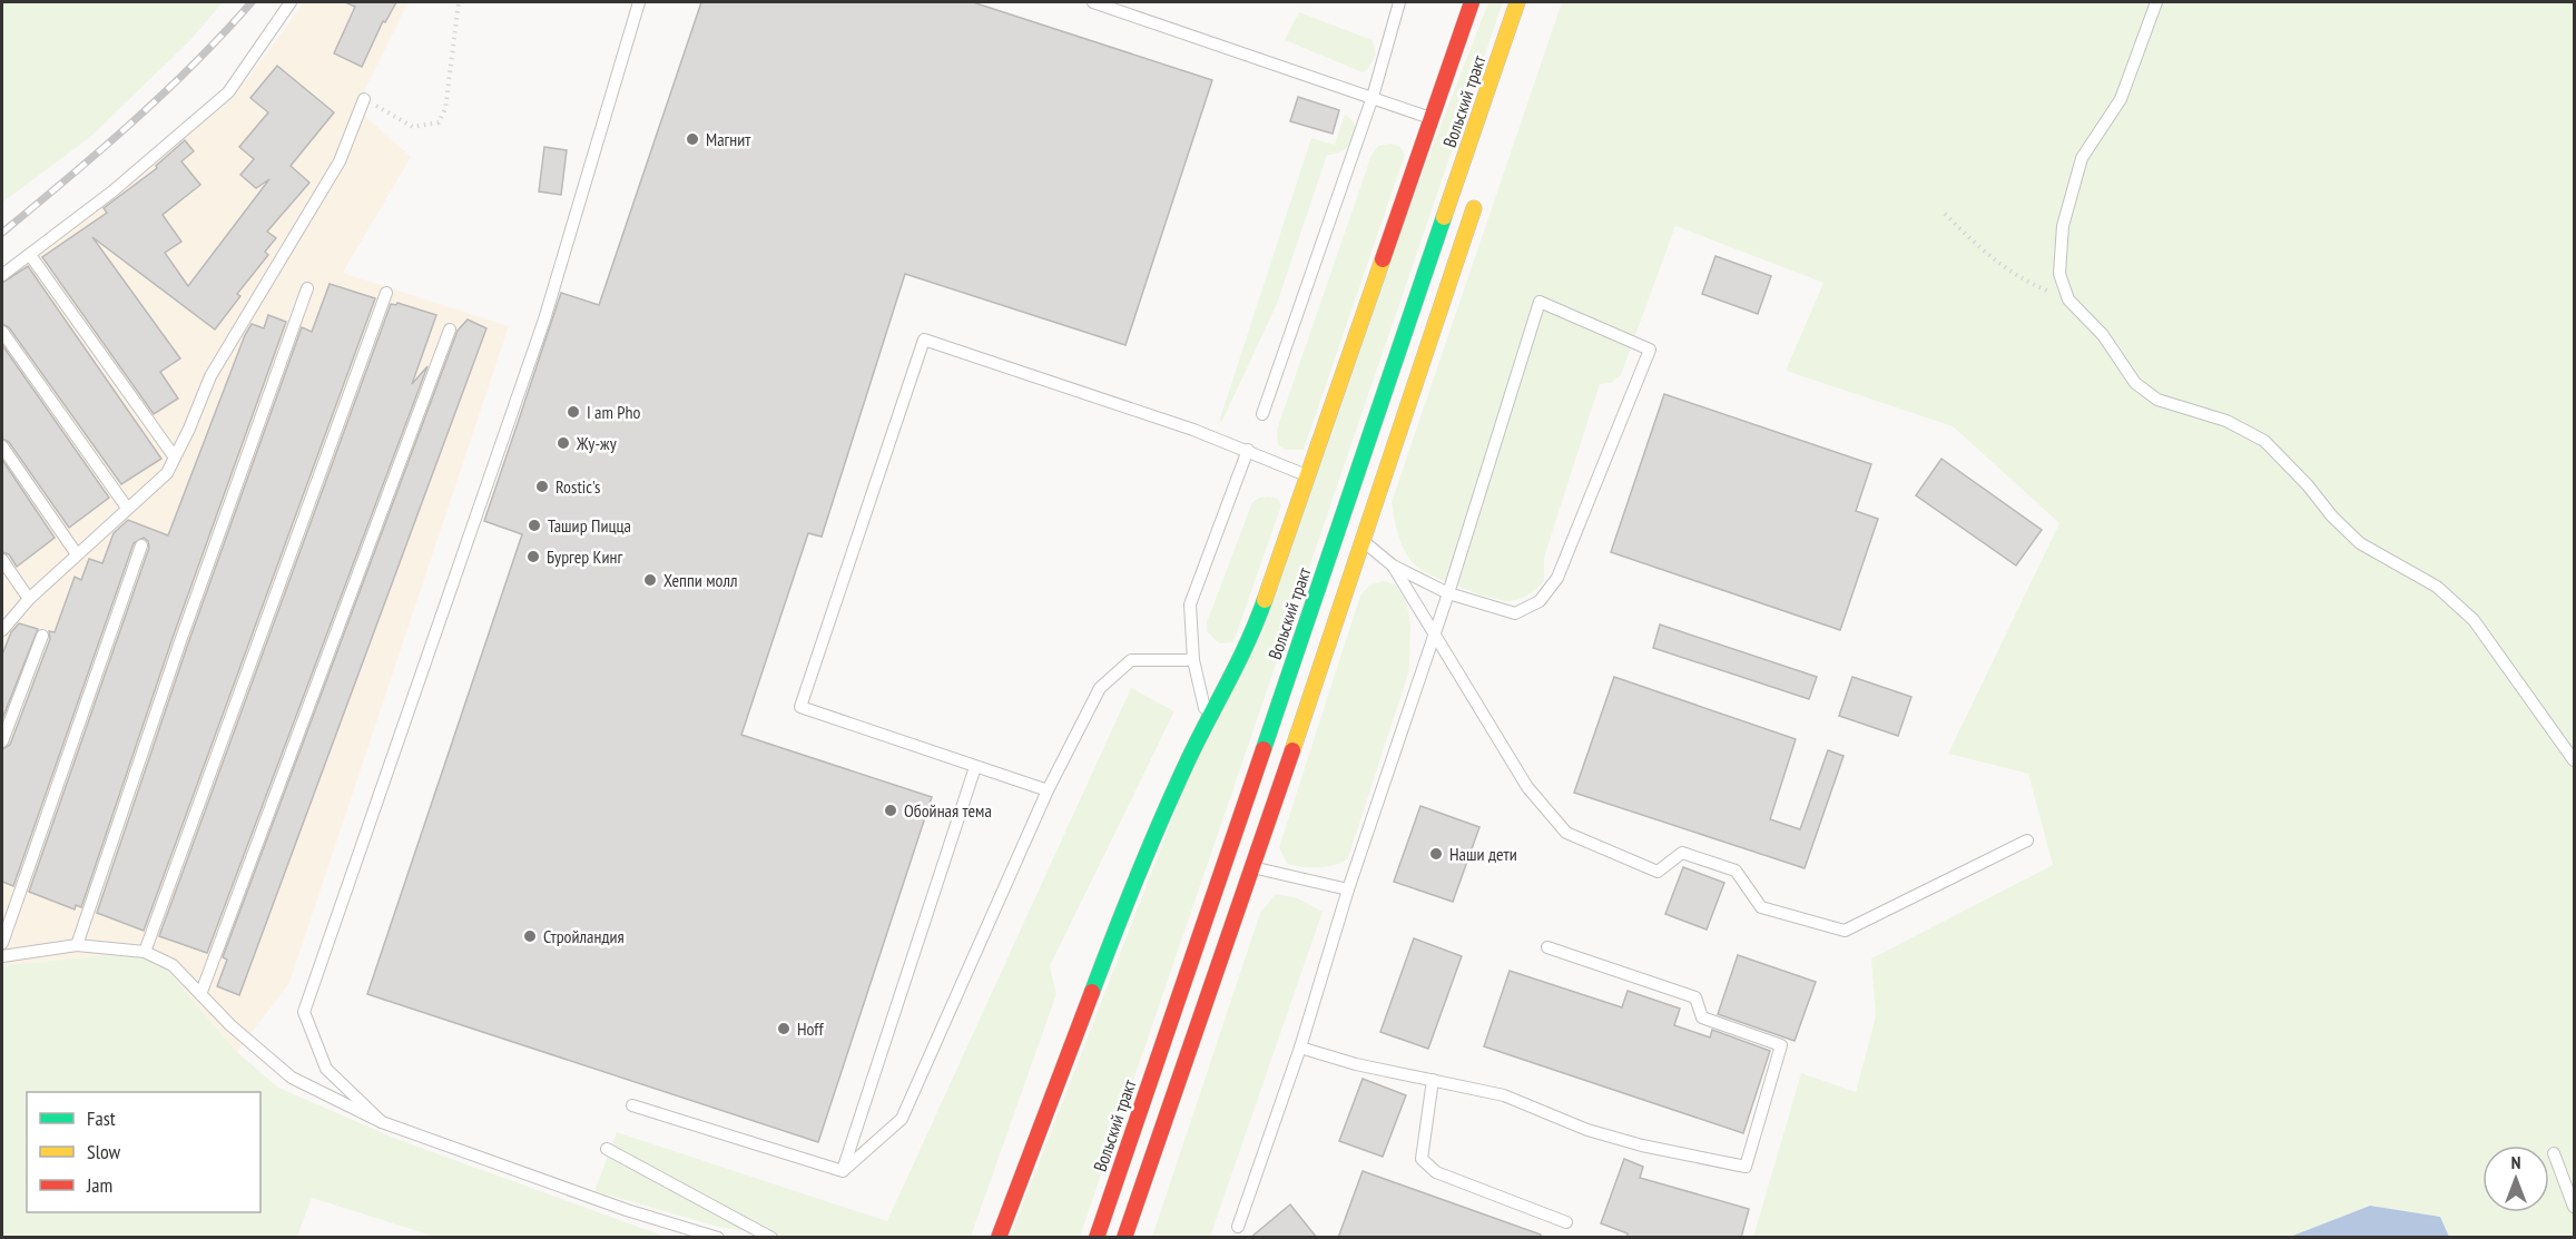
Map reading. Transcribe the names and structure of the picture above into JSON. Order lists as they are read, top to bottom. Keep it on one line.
{"streets":{"main road":["Вольский тракт"]},"places":["Магнит","I am Pho","Жу-жу","Rostic's","Ташир Пицца","Бургер Кинг","Хеппи молл","Обойная тема","Наши дети","Стройландия","Hoff"],"legend":["Fast","Slow","Jam"],"north":"top"}
